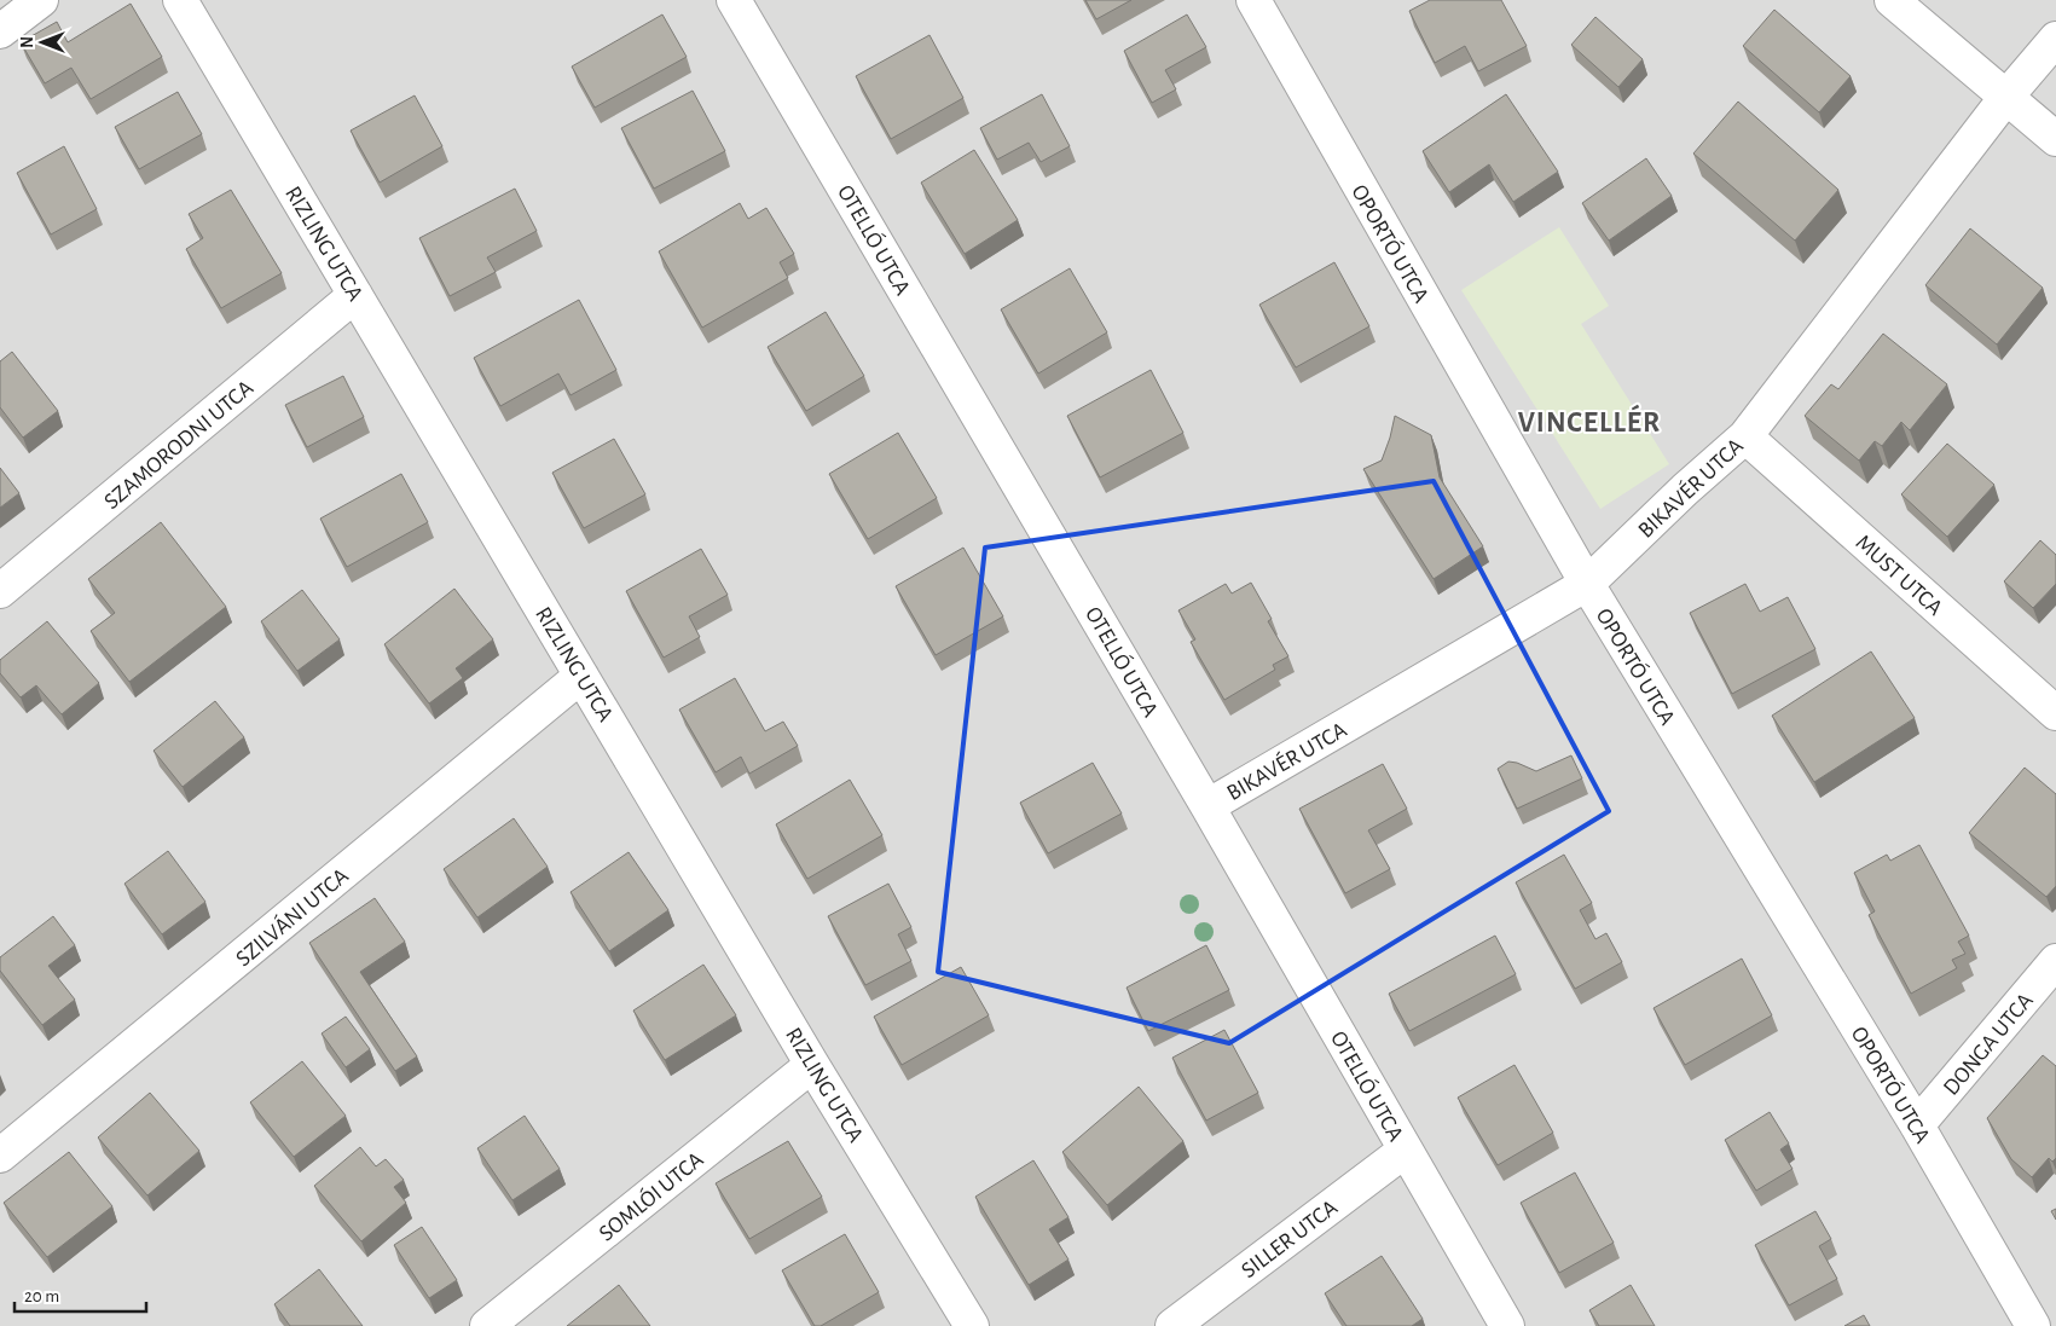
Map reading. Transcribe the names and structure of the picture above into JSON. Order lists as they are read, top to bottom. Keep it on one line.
{"streets":{"street":["OTELLÓ UTCA","RIZLING UTCA","OPORTÓ UTCA","SZAMORODNI UTCA","BIKAVÉR UTCA","MUST UTCA","SZILVÁNI UTCA","DONGA UTCA","SOMLÓI UTCA","SILLER UTCA"]},"crossings":[["OTELLÓ UTCA","BIKAVÉR UTCA"],["OTELLÓ UTCA","SILLER UTCA"],["RIZLING UTCA","SZAMORODNI UTCA"],["RIZLING UTCA","SZILVÁNI UTCA"],["RIZLING UTCA","SOMLÓI UTCA"],["OPORTÓ UTCA","BIKAVÉR UTCA"],["OPORTÓ UTCA","DONGA UTCA"],["BIKAVÉR UTCA","MUST UTCA"]],"districts":["VINCELLÉR"],"scale_bar":"20 m","north":"left"}
